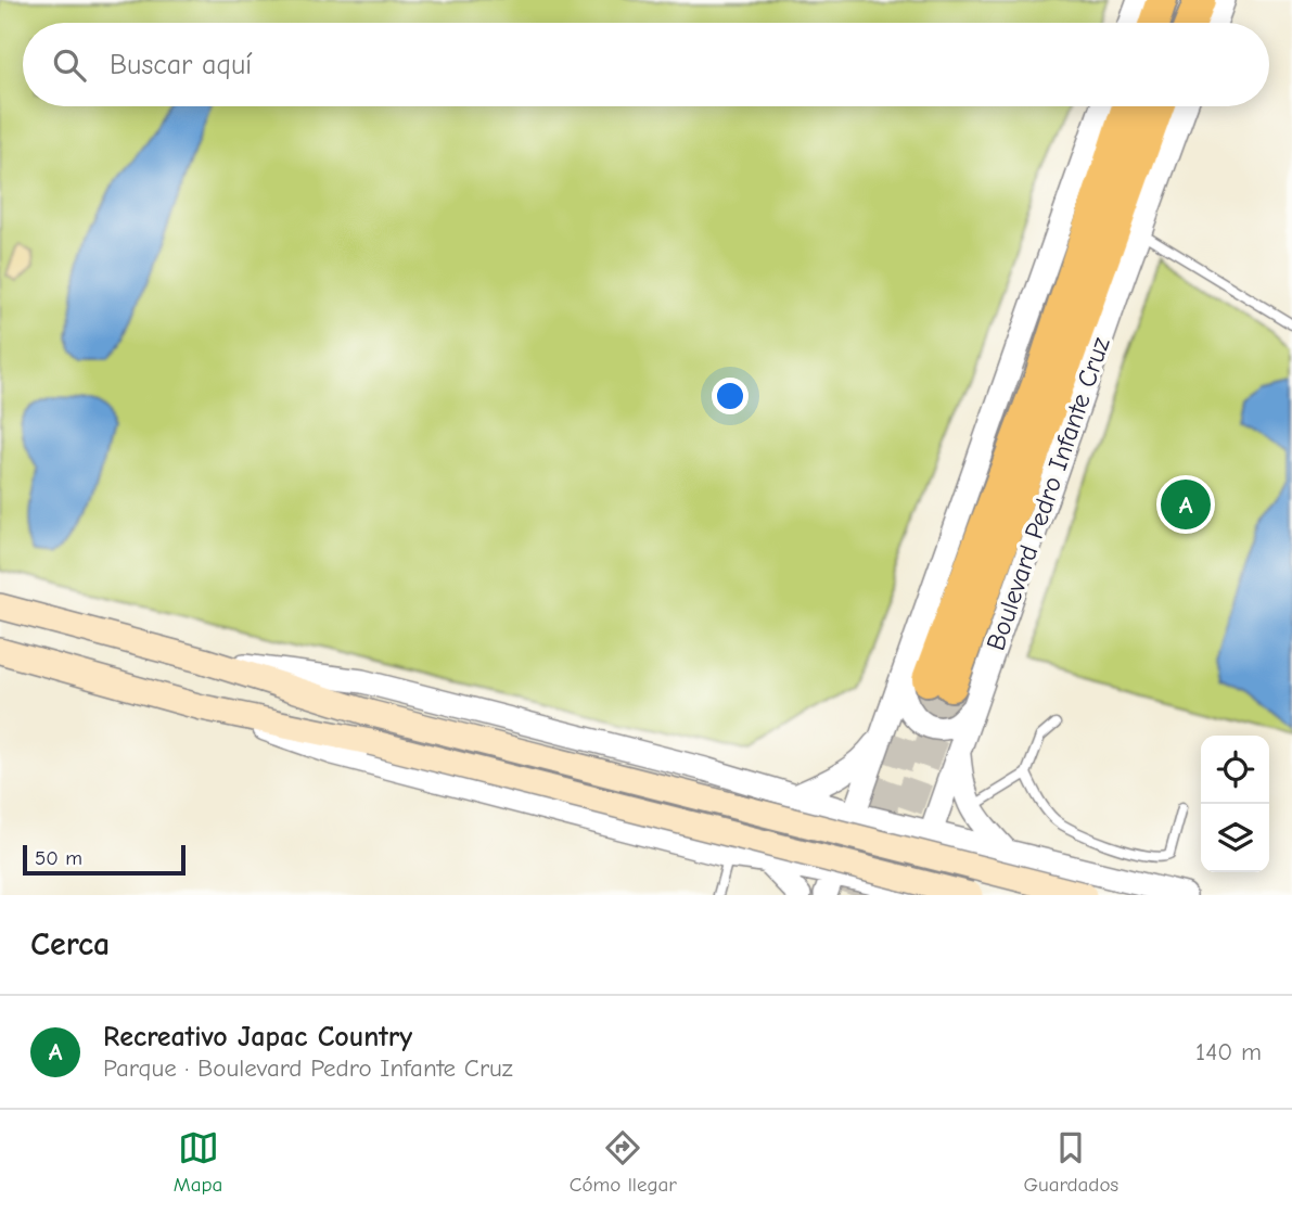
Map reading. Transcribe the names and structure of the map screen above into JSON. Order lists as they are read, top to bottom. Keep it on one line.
{"streets":{"highway":["Boulevard Pedro Infante Cruz"]},"scale_bar":"50 m","page":{"search":"Buscar aquí","pins":"A","scale":"50 m","heading":"Cerca","list":[{"mark":"A","name":"Recreativo Japac Country","note":"Parque · Boulevard Pedro Infante Cruz","value":"140 m"}],"nav":["Mapa","Cómo llegar","Guardados"]}}
